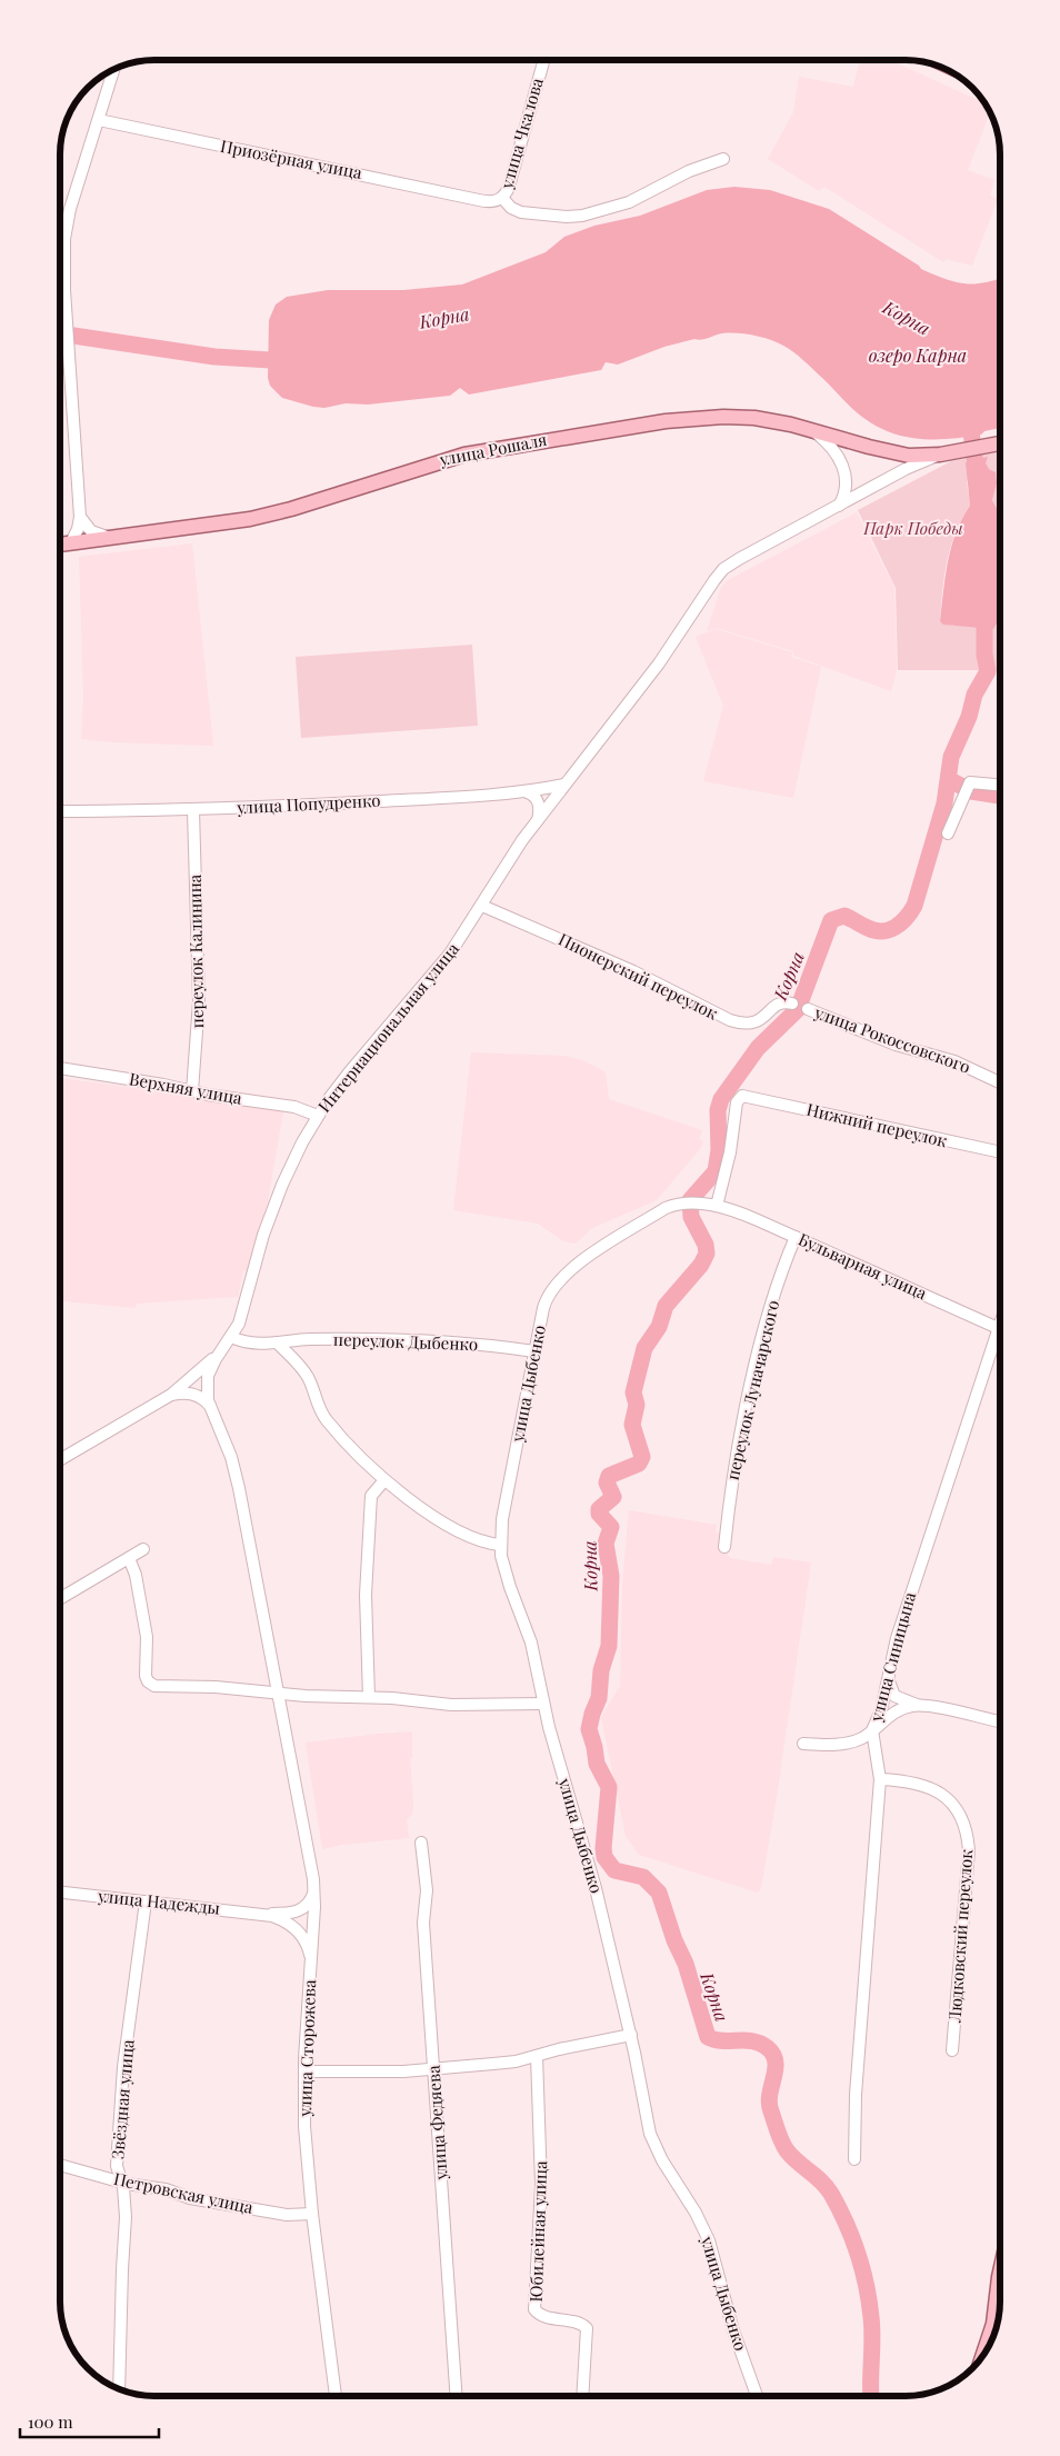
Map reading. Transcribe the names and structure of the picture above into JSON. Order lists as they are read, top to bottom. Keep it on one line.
{"streets":{"main road":["улица Рошаля"],"street":["улица Чкалова","Приозёрная улица","улица Попудренко","переулок Калинина","Пионерский переулок","Интернациональная улица","улица Рокоссовского","Верхняя улица","Нижний переулок","Бульварная улица","переулок Дыбенко","улица Дыбенко","переулок Луначарского","улица Синицына","улица Надежды","Людковский переулок","улица Сторожева","Звёздная улица","улица Федяева","Петровская улица","Юбилейная улица"]},"crossings":[["улица Чкалова","Приозёрная улица"],["улица Рошаля","Интернациональная улица"],["улица Попудренко","переулок Калинина"],["улица Попудренко","Интернациональная улица"],["переулок Калинина","Верхняя улица"],["Пионерский переулок","Интернациональная улица"],["Интернациональная улица","Верхняя улица"],["Интернациональная улица","переулок Дыбенко"],["Интернациональная улица","улица Сторожева"],["Нижний переулок","Бульварная улица"],["Бульварная улица","улица Дыбенко"],["Бульварная улица","переулок Луначарского"],["переулок Дыбенко","улица Дыбенко"],["улица Синицына","Людковский переулок"],["улица Надежды","улица Сторожева"],["улица Надежды","Звёздная улица"],["улица Сторожева","Петровская улица"],["Звёздная улица","Петровская улица"]],"water":["Корна","озеро Карна"],"parks":["Парк Победы"],"scale_bar":"100 m"}
